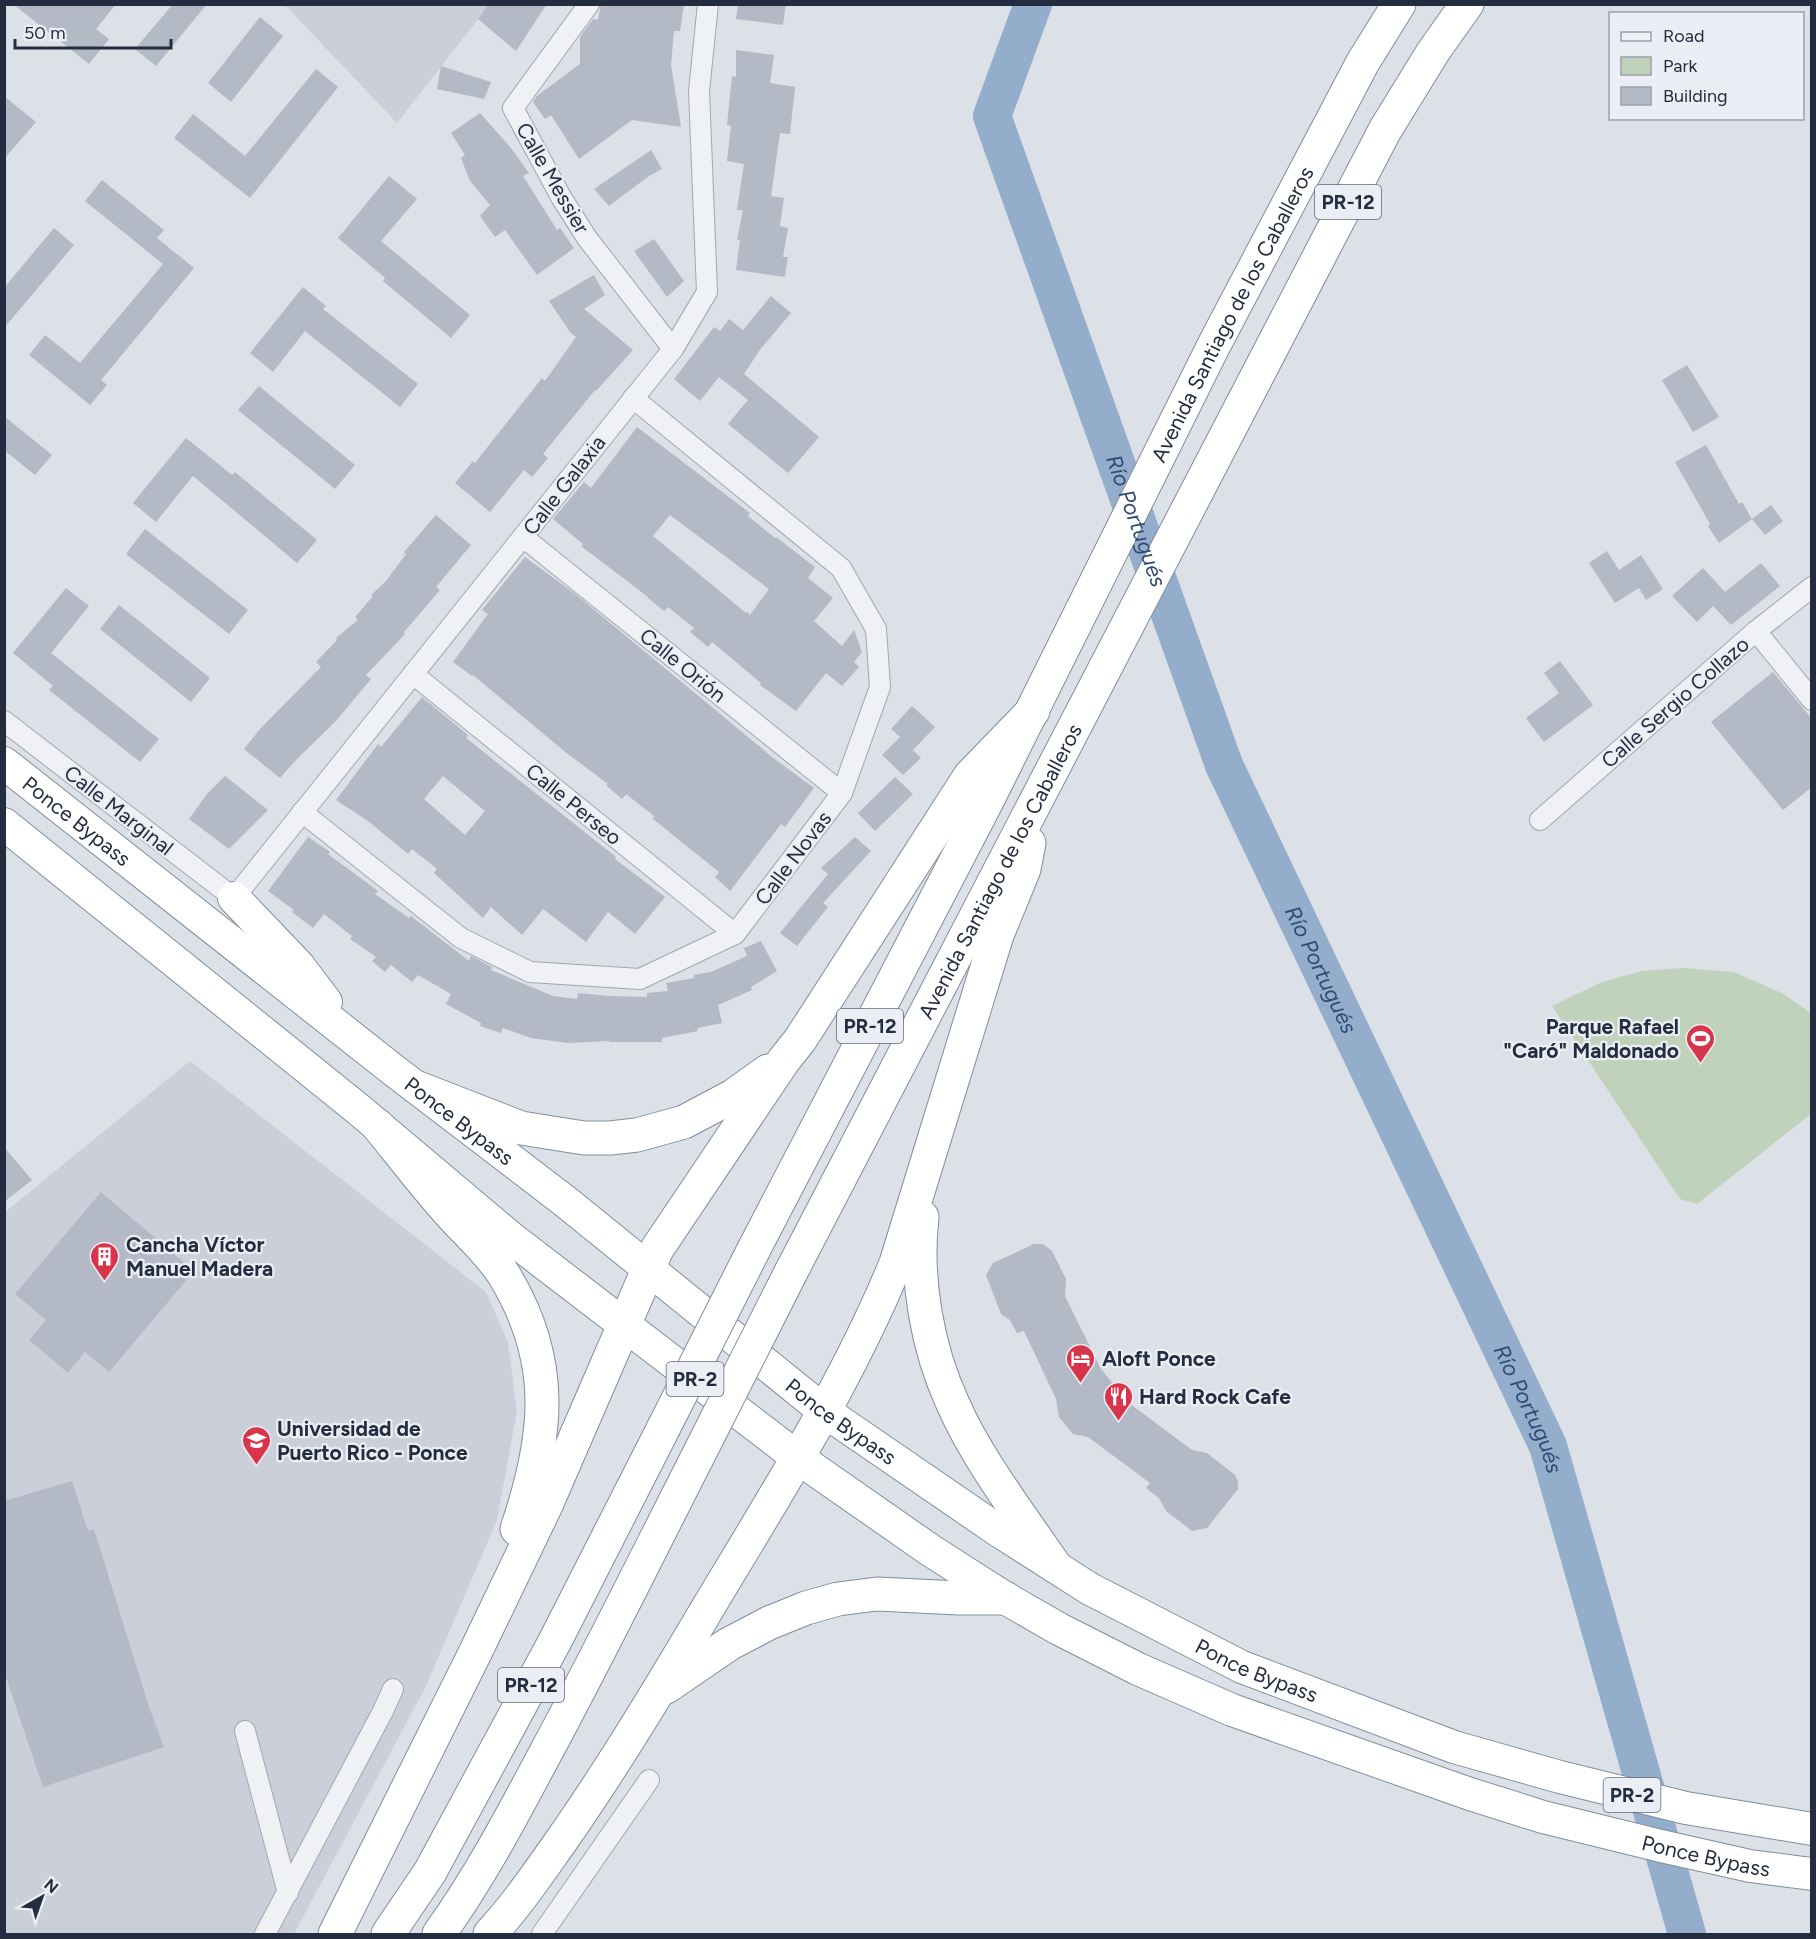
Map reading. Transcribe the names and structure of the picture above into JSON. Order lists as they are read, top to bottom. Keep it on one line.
{"streets":{"highway":["PR-12","Avenida Santiago de los Caballeros","Ponce Bypass","PR-2"],"street":["Calle Messier","Calle Galaxia","Calle Orión","Calle Sergio Collazo","Calle Perseo","Calle Marginal","Calle Novas"]},"crossings":[["Calle Messier","Calle Galaxia"],["Calle Galaxia","Calle Orión"],["Calle Galaxia","Calle Perseo"],["Calle Galaxia","Calle Marginal"],["Calle Galaxia","Calle Novas"],["Calle Orión","Calle Novas"],["Calle Perseo","Calle Novas"]],"water":["Río Portugués"],"places":{"sports":["Parque Rafael \"Caró\" Maldonado"],"building":["Cancha Víctor Manuel Madera"],"hotel":["Aloft Ponce"],"restaurant":["Hard Rock Cafe"],"school or university":["Universidad de Puerto Rico - Ponce"]},"legend":["Road","Park","Building"],"scale_bar":"50 m","north":"top right"}
